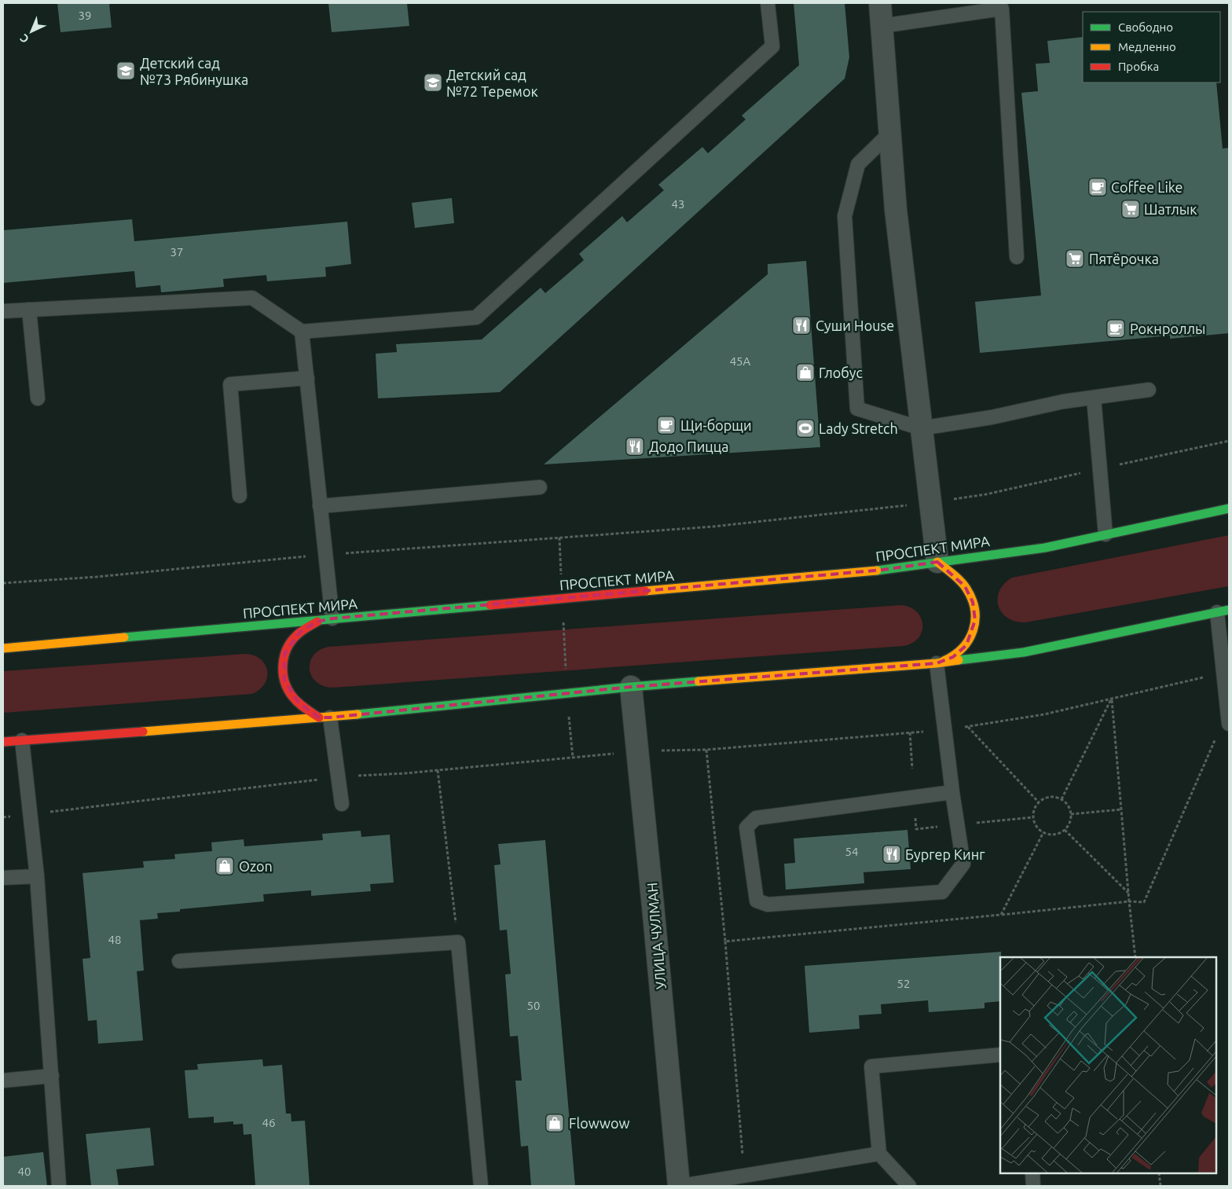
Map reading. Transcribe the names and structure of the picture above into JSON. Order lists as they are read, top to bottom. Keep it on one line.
{"streets":{"main road":["ПРОСПЕКТ МИРА"],"street":["УЛИЦА ЧУЛМАН"]},"places":{"school or university":["Детский сад №73 Рябинушка","Детский сад №72 Теремок"],"cafe":["Coffee Like","Рокнроллы","Щи-борщи"],"supermarket":["Шатлык","Пятёрочка"],"restaurant":["Суши House","Додо Пицца","Бургер Кинг"],"shop":["Глобус","Ozon","Flowwow"],"sports":["Lady Stretch"]},"house_numbers":["39","43","37","45А","54","48","52","50","46","40"],"legend":["Свободно","Медленно","Пробка"],"north":"bottom left"}
